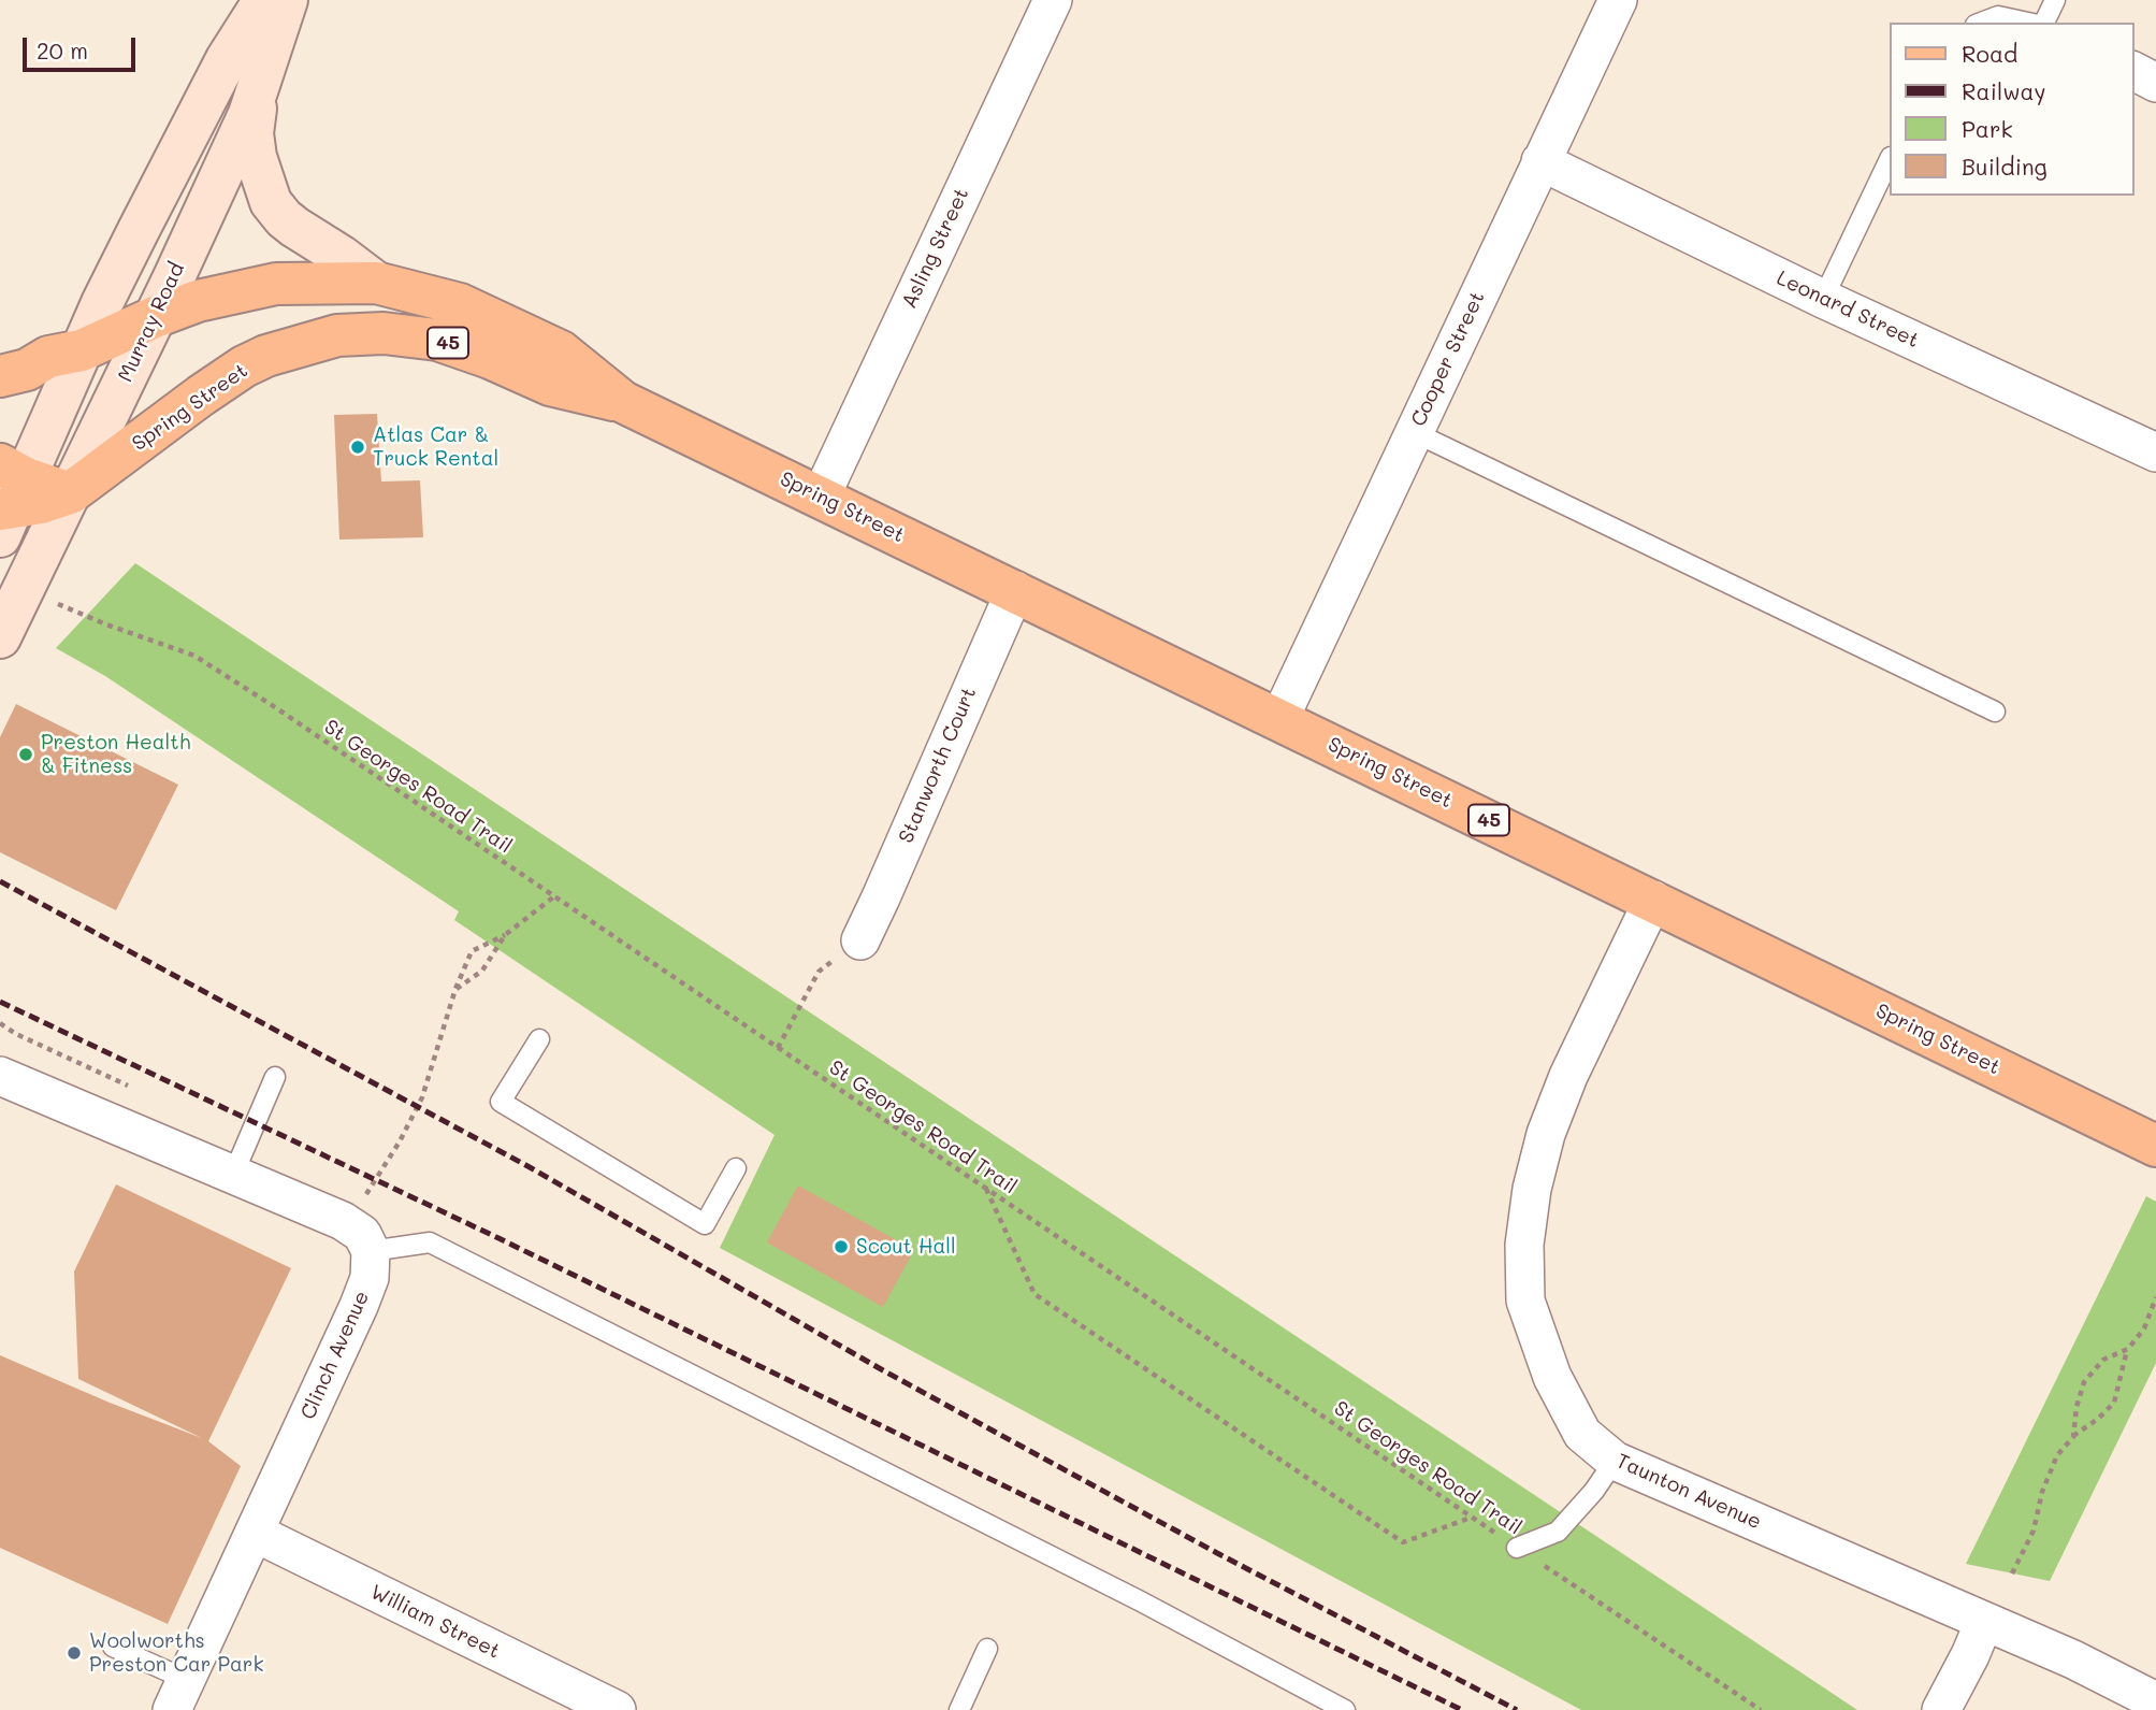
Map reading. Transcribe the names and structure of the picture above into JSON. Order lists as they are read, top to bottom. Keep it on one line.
{"streets":{"main road":["Murray Road","45","Spring Street"],"street":["Asling Street","Leonard Street","Cooper Street","Stanworth Court","Clinch Avenue","Taunton Avenue","William Street"],"path":["St Georges Road Trail"]},"crossings":[["Asling Street","Spring Street"],["Leonard Street","Cooper Street"],["Murray Road","45"],["Murray Road","Spring Street"],["45","Spring Street"],["Cooper Street","Spring Street"],["Spring Street","Stanworth Court"],["Spring Street","Taunton Avenue"],["Clinch Avenue","William Street"]],"places":["Atlas Car & Truck Rental","Preston Health & Fitness","Scout Hall","Woolworths Preston Car Park"],"legend":["Road","Railway","Park","Building"],"scale_bar":"20 m"}
